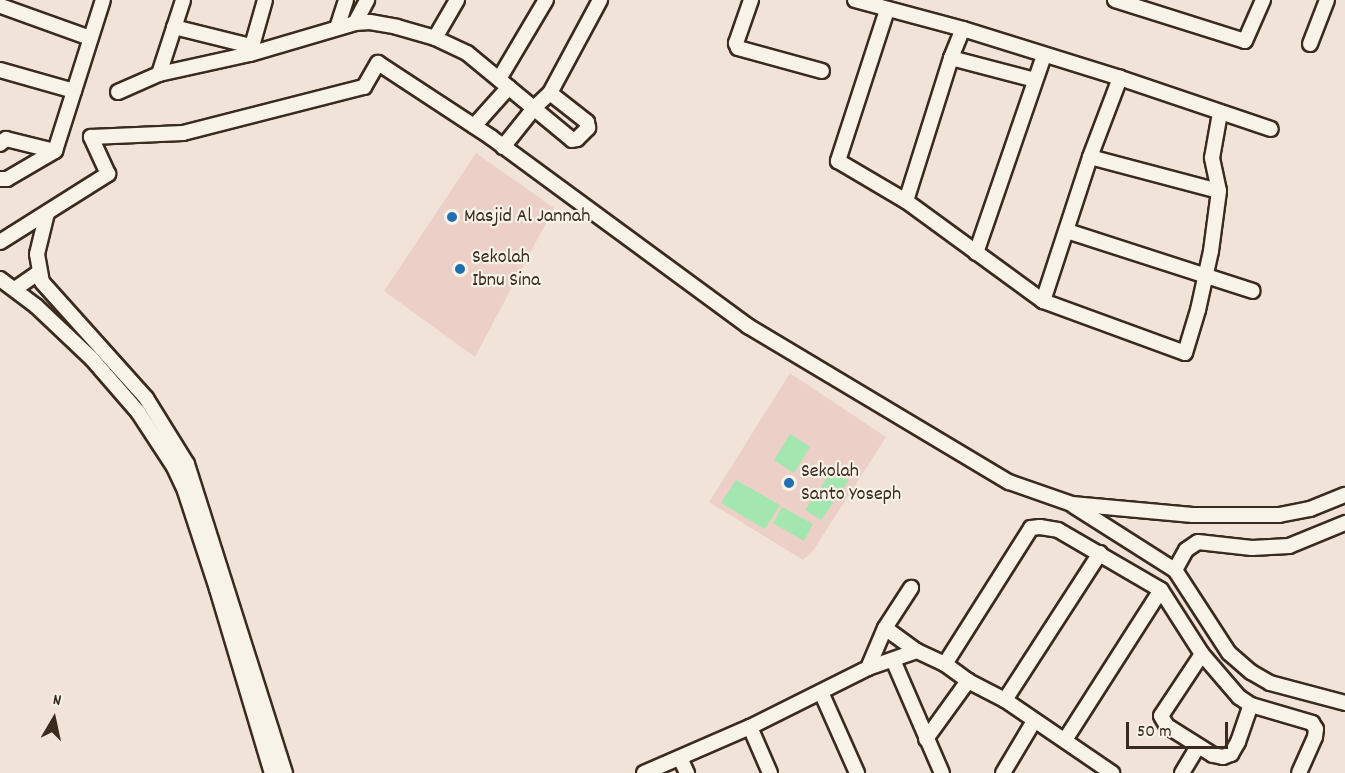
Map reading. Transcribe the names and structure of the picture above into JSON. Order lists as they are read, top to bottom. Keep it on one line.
{"places":["Masjid Al Jannah","Sekolah Ibnu Sina","Sekolah Santo Yoseph"],"scale_bar":"50 m","north":"top"}
